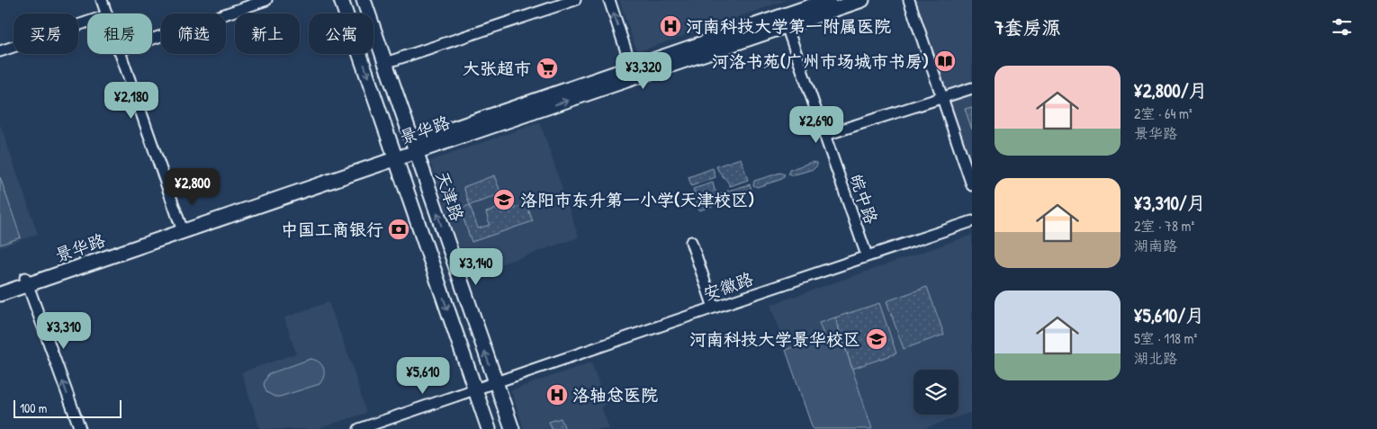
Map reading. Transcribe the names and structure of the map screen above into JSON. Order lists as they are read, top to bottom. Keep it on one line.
{"streets":{"main road":["景华路","天津路"],"street":["皖中路","安徽路"]},"crossings":[["景华路","天津路"],["景华路","皖中路"],["天津路","安徽路"],["皖中路","安徽路"]],"places":{"hospital":["河南科技大学第一附属医院","洛轴总医院"],"library":["河洛书苑(广州市场城市书房)"],"supermarket":["大张超市"],"school or university":["洛阳市东升第一小学(天津校区)","河南科技大学景华校区"],"bank":["中国工商银行"]},"scale_bar":"100 m","page":{"heading":"7套房源","chip":["买房","租房","筛选","新上","公寓"],"price":["¥3,320","¥2,180","¥2,690","¥2,800","¥3,140","¥3,310","¥5,610"],"list":[{"name":"¥2,800/月","note":"2室 · 64 m² · 景华路"},{"name":"¥3,310/月","note":"2室 · 78 m² · 湖南路"},{"name":"¥5,610/月","note":"5室 · 118 m² · 湖北路"}],"scale":"100 m"}}
